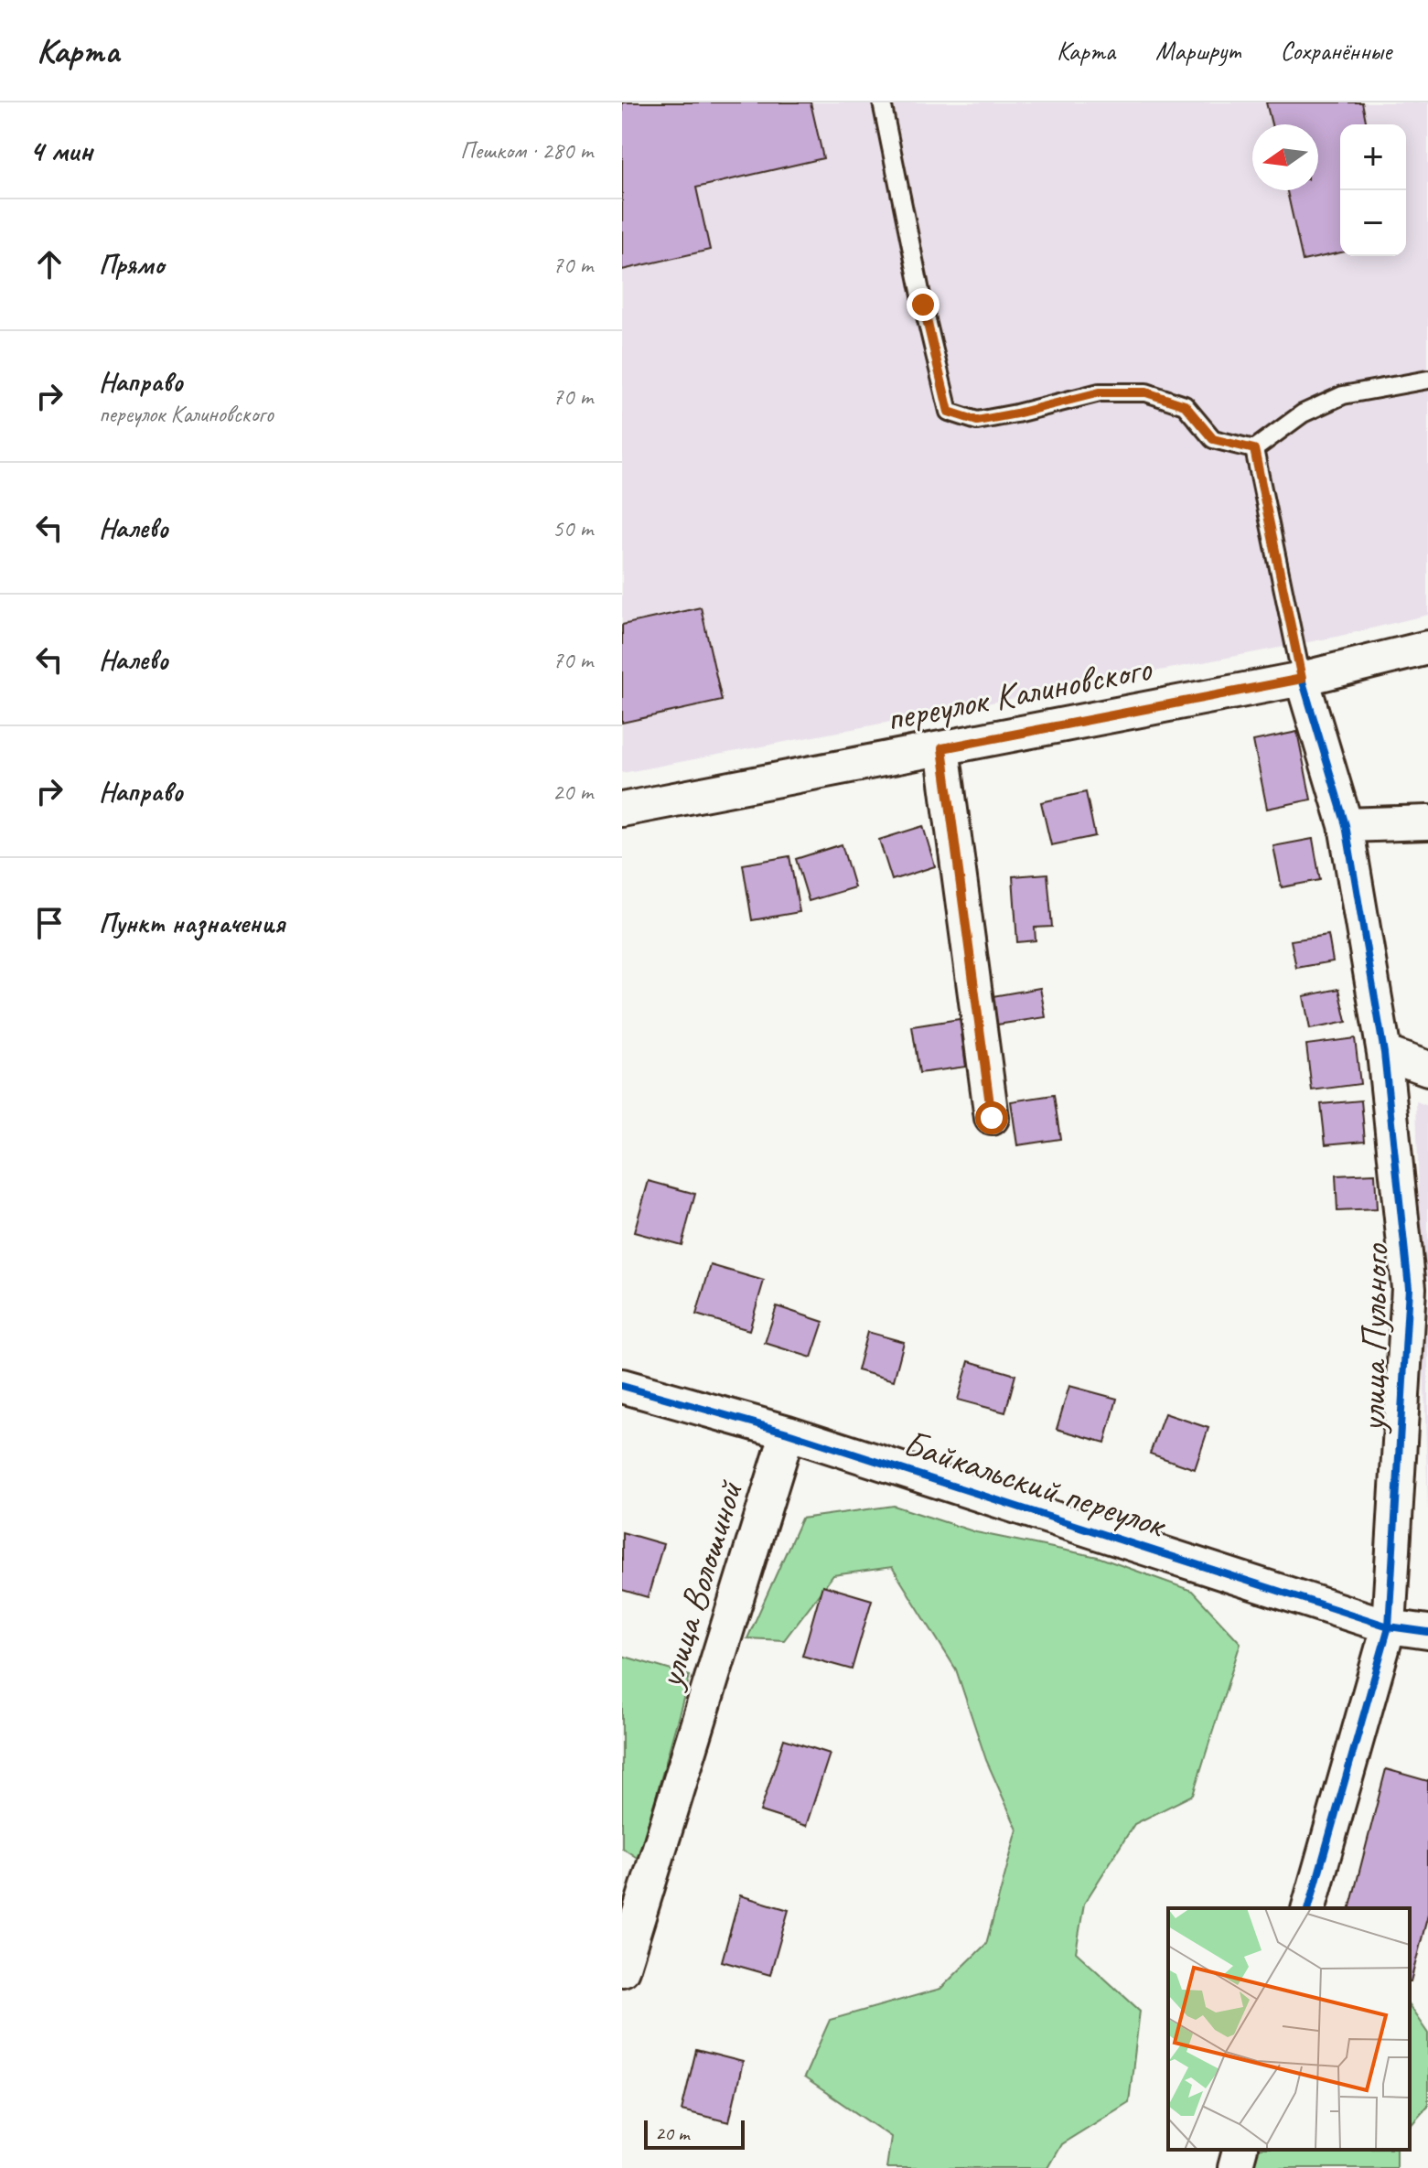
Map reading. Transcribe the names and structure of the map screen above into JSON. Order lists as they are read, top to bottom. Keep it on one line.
{"streets":{"street":["переулок Калиновского","улица Пульного","Байкальский переулок","улица Волошиной"]},"crossings":[["переулок Калиновского","улица Пульного"],["улица Пульного","Байкальский переулок"],["Байкальский переулок","улица Волошиной"]],"scale_bar":"20 m","north":"left","page":{"header":"Карта","nav":["Карта","Маршрут","Сохранённые"],"heading":["4 мин","Пешком · 280 m"],"map_buttons":["+","−"],"list":[["Прямо","70 m"],["Направо","переулок Калиновского","70 m"],["Налево","50 m"],["Налево","70 m"],["Направо","20 m"],"Пункт назначения"],"scale":"20 m"}}
